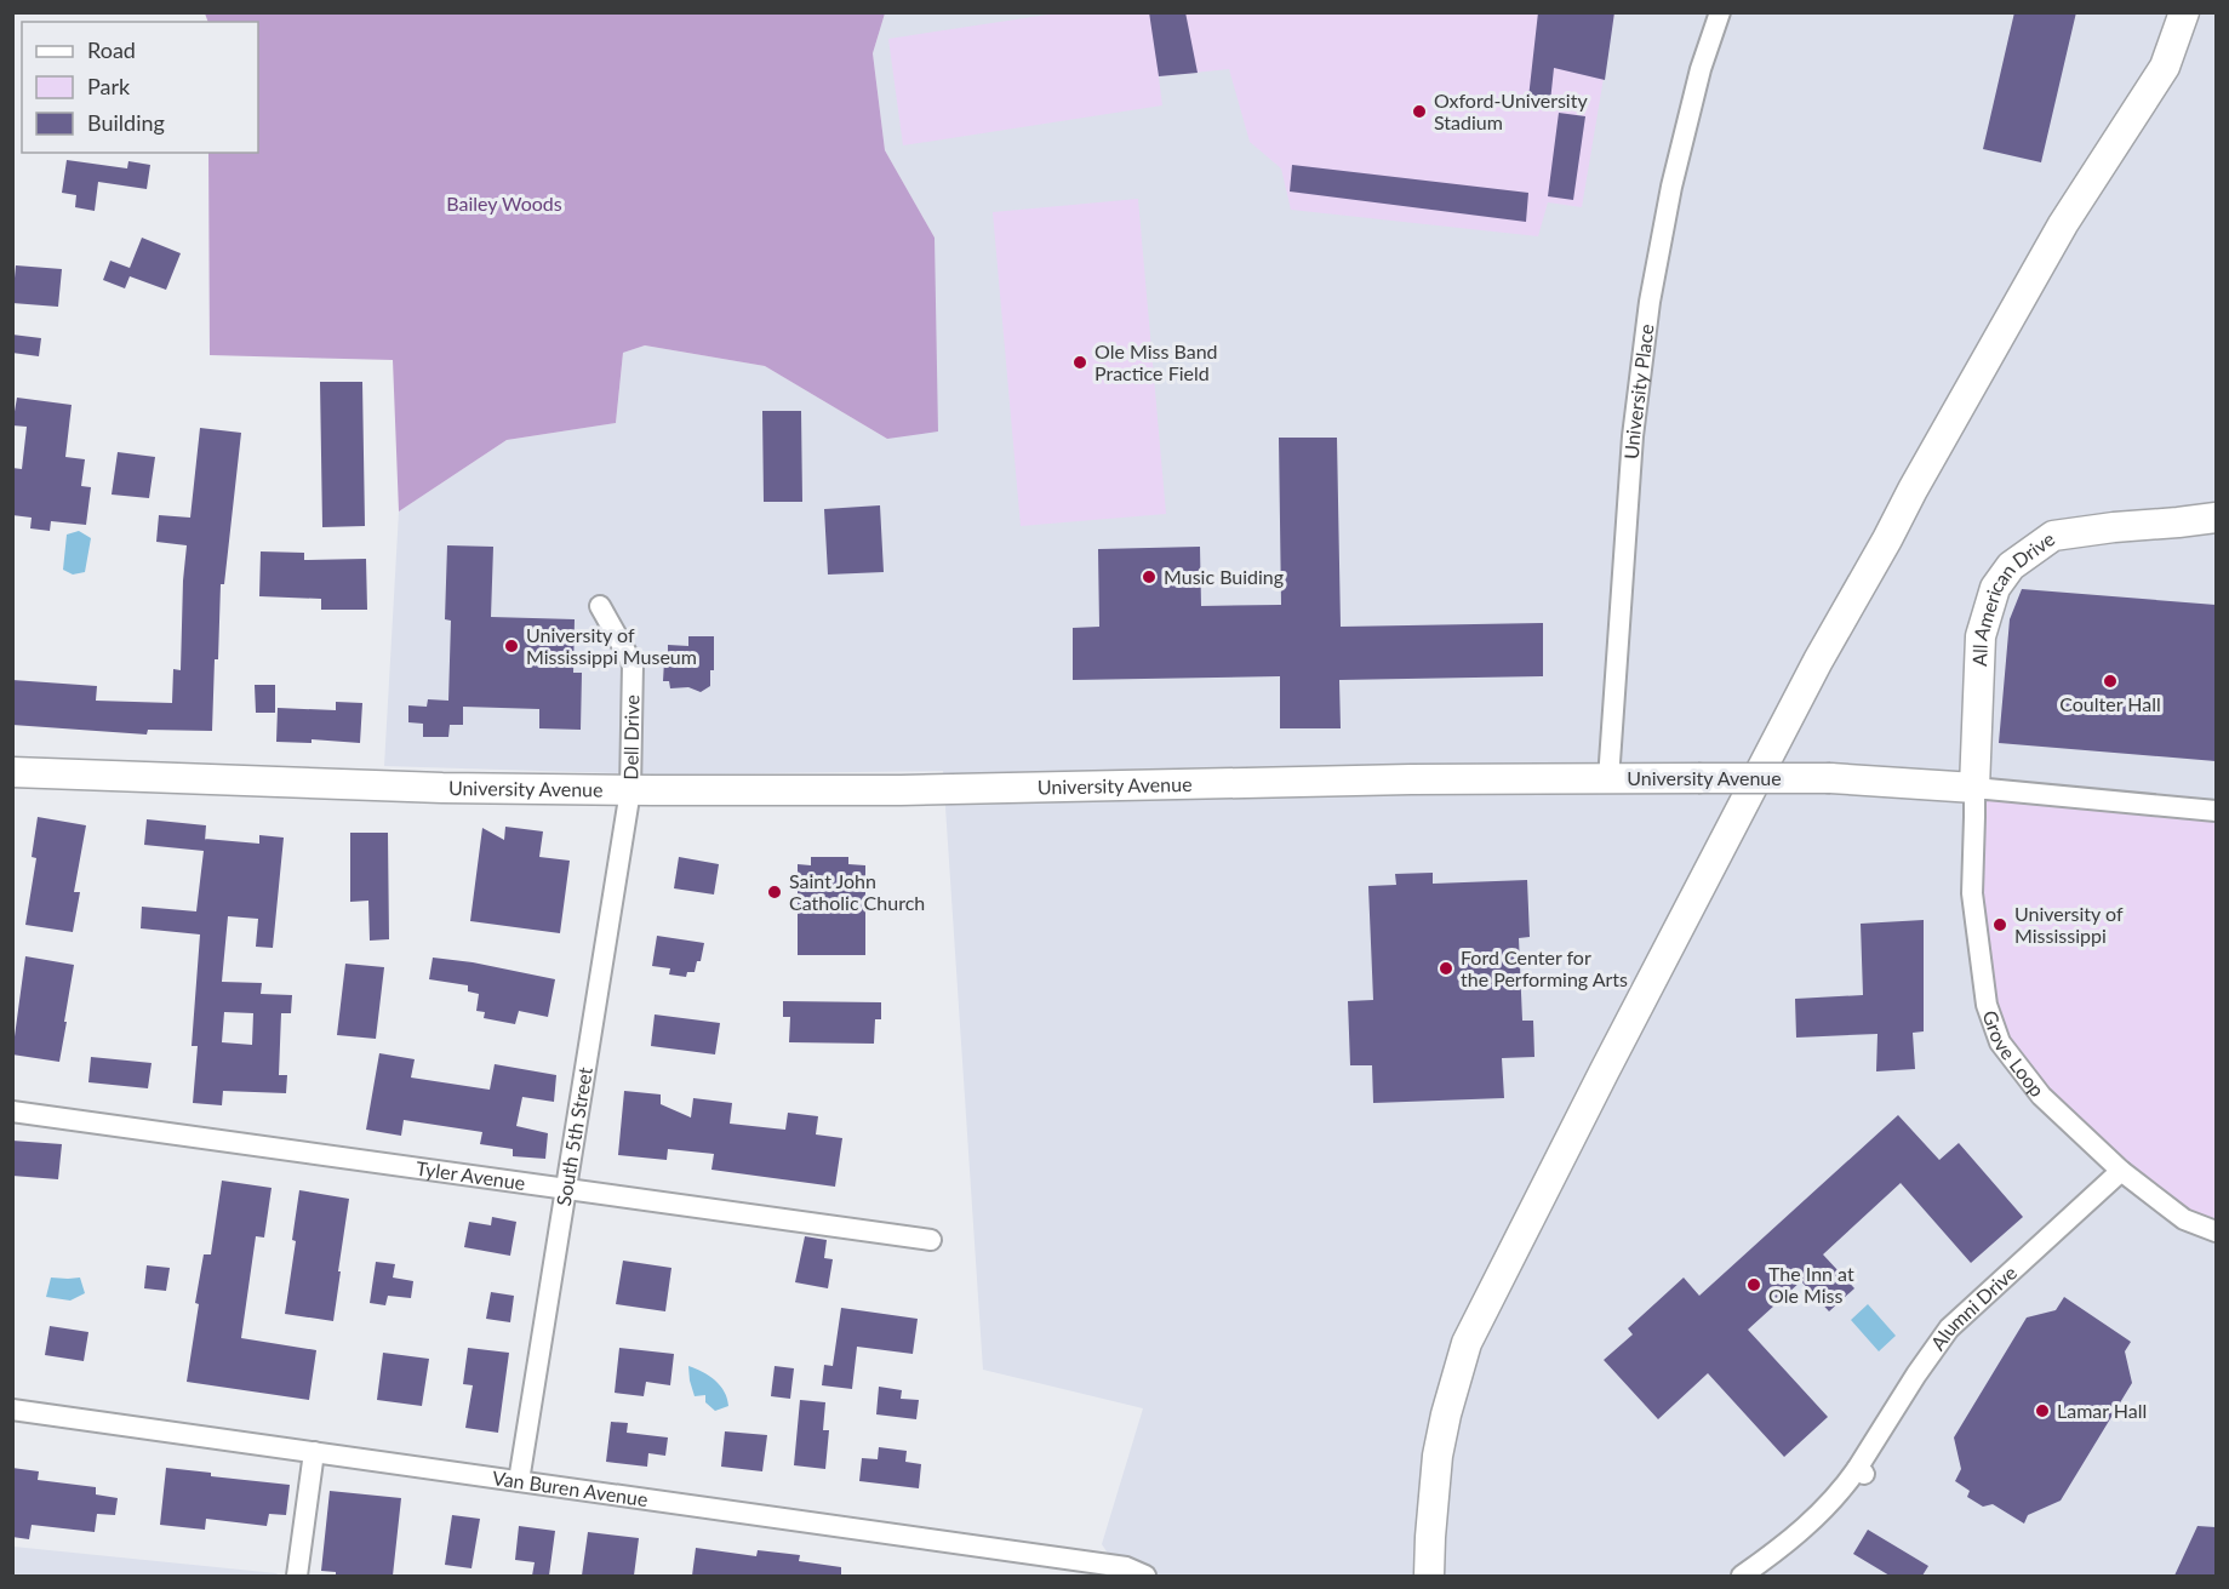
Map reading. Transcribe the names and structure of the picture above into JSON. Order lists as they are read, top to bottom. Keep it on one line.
{"streets":{"street":["University Place","All American Drive","Dell Drive","University Avenue","Grove Loop","South 5th Street","Tyler Avenue","Alumni Drive","Van Buren Avenue"]},"crossings":[["University Place","University Avenue"],["All American Drive","University Avenue"],["All American Drive","Grove Loop"],["Dell Drive","University Avenue"],["Dell Drive","South 5th Street"],["University Avenue","Grove Loop"],["University Avenue","South 5th Street"],["Grove Loop","Alumni Drive"],["South 5th Street","Tyler Avenue"],["South 5th Street","Van Buren Avenue"]],"parks":["Bailey Woods"],"places":["Oxford-University Stadium","Ole Miss Band Practice Field","Music Buiding","University of Mississippi Museum","Coulter Hall","Saint John Catholic Church","University of Mississippi","Ford Center for the Performing Arts","The Inn at Ole Miss","Lamar Hall"],"legend":["Road","Park","Building"]}
